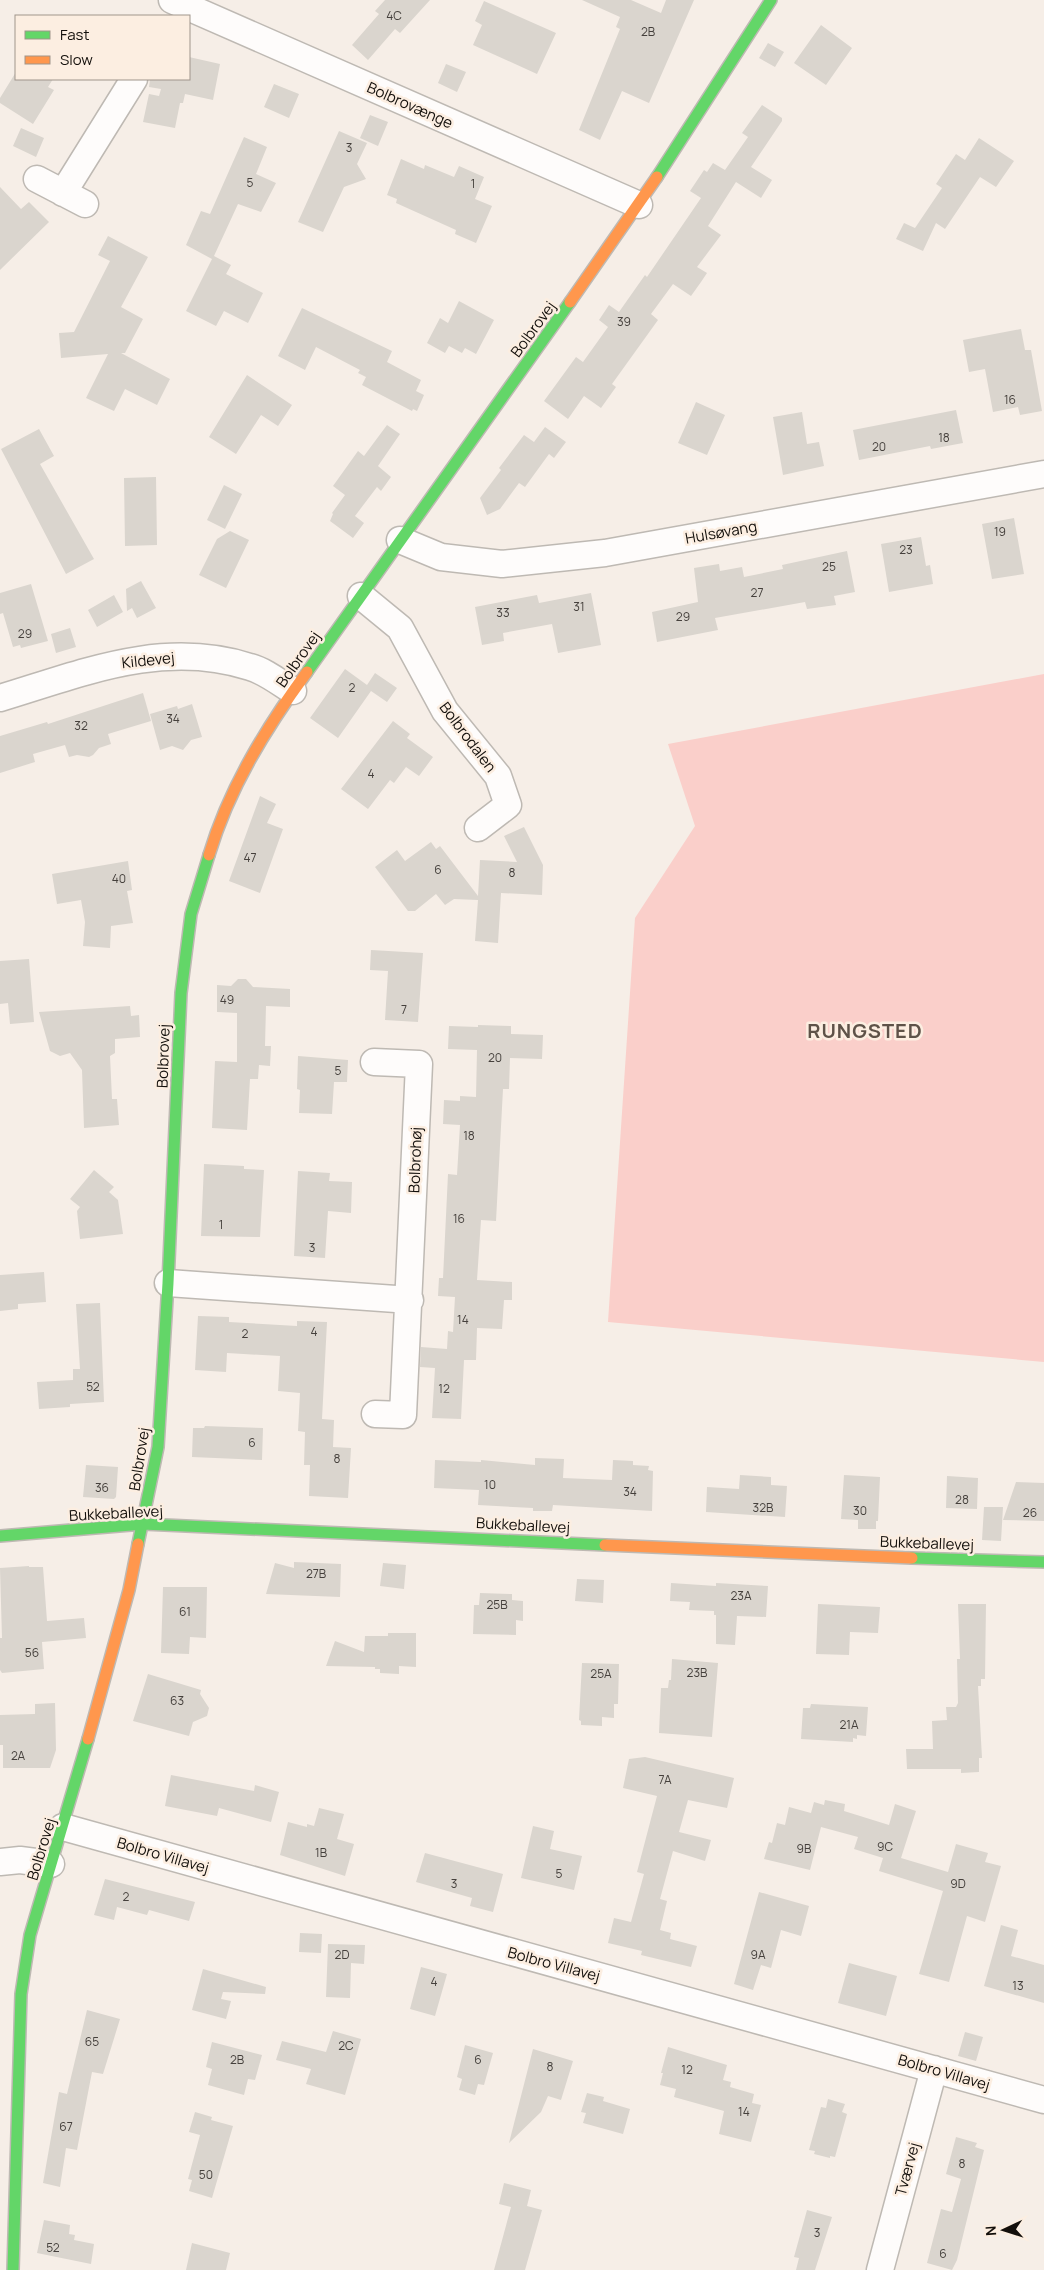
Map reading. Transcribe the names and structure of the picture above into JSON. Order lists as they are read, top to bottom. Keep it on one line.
{"streets":{"street":["Bolbrovænge","Bolbrovej","Hulsøvang","Kildevej","Bolbrodalen","Bolbrohøj","Bukkeballevej","Bolbro Villavej","Tværvej"]},"crossings":[["Bolbrovænge","Bolbrovej"],["Bolbrovej","Hulsøvang"],["Bolbrovej","Kildevej"],["Bolbrovej","Bolbrodalen"],["Bolbrovej","Bukkeballevej"],["Bolbrovej","Bolbro Villavej"],["Bolbro Villavej","Tværvej"]],"districts":["RUNGSTED"],"house_numbers":["4C","2B","3","5","1","39","16","18","20","19","23","25","27","31","33","29","29","2","34","32","4","47","6","8","40","49","7","20","5","18","16","1","3","14","4","2","52","12","6","8","10","36","34","28","32B","30","26","27B","23A","25B","61","56","23B","25A","63","21A","2A","7A","9C","9B","1B","5","3","9D","2","2D","9A","4","13","65","2C","2B","6","8","12","14","67","8","50","3","52","6"],"legend":["Fast","Slow"],"north":"left"}
